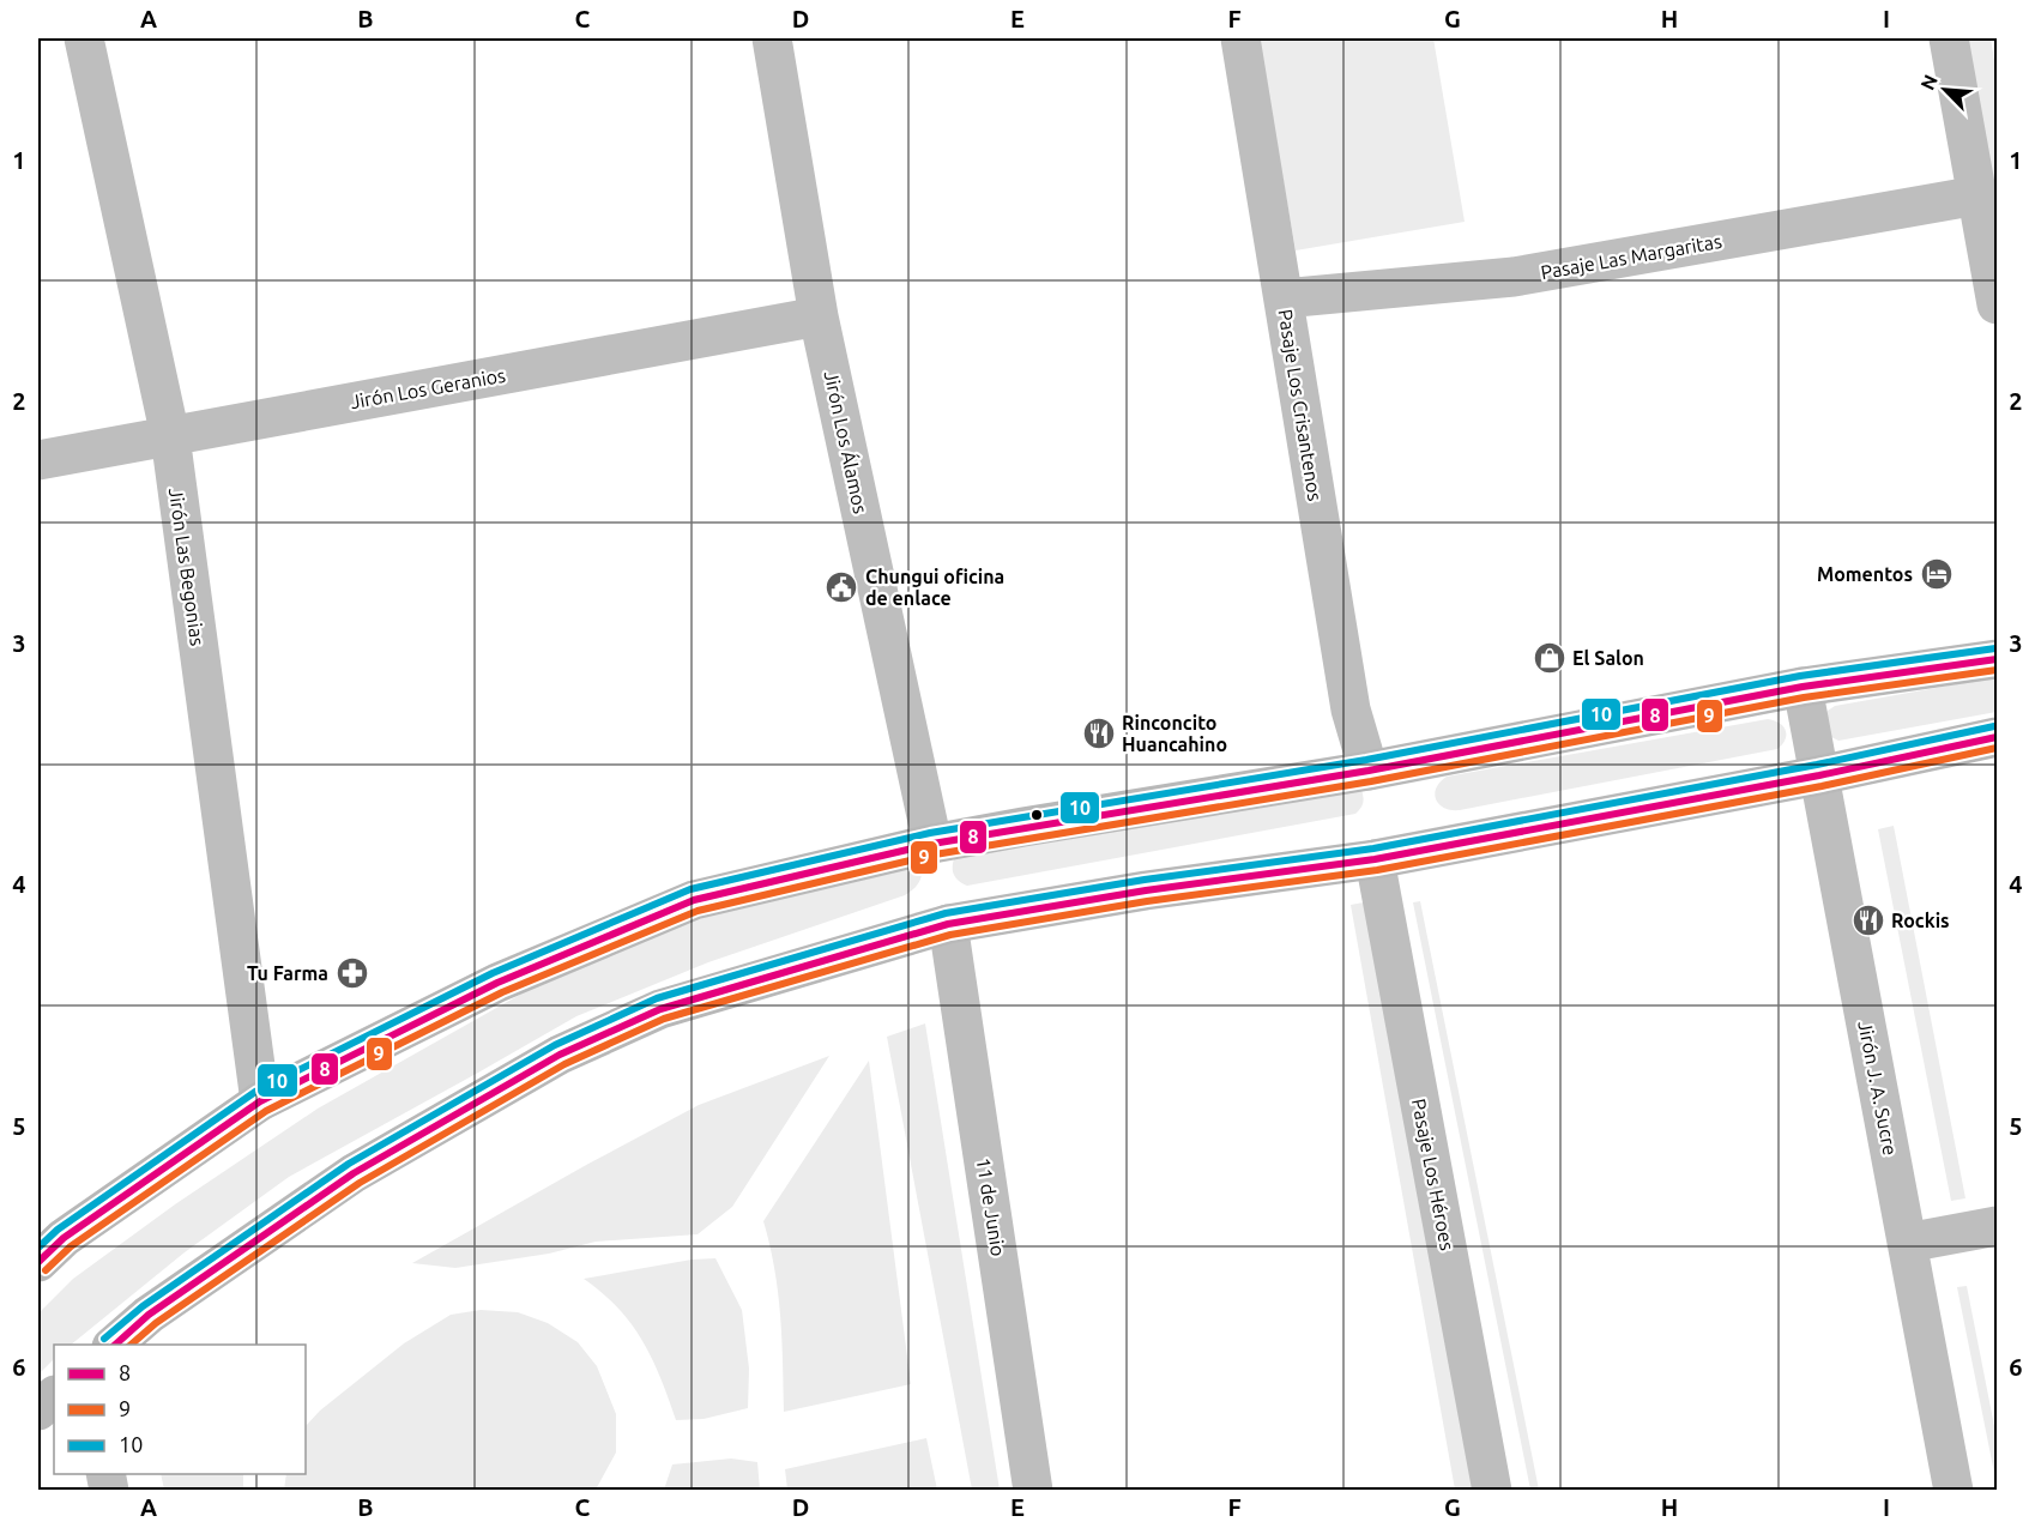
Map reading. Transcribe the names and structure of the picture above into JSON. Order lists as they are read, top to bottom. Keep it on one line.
{"streets":{"street":["Pasaje Las Margaritas","Jirón Los Geranios","Pasaje Los Crisantenos","Jirón Los Álamos","Jirón Las Begonias","Jirón J. A. Sucre","Pasaje Los Héroes","11 de Junio"]},"crossings":[["Pasaje Las Margaritas","Pasaje Los Crisantenos"],["Jirón Los Geranios","Jirón Los Álamos"],["Jirón Los Geranios","Jirón Las Begonias"]],"places":{"hotel":["Momentos"],"public building":["Chungui oficina de enlace"],"shop":["El Salon"],"restaurant":["Rinconcito Huancahino","Rockis"],"pharmacy":["Tu Farma"]},"lines":["transit line 10","transit line 8","transit line 9"],"legend":["8","9","10"],"north":"top left","grid":{"columns":["A","B","C","D","E","F","G","H","I"],"rows":["1","2","3","4","5","6"]}}
